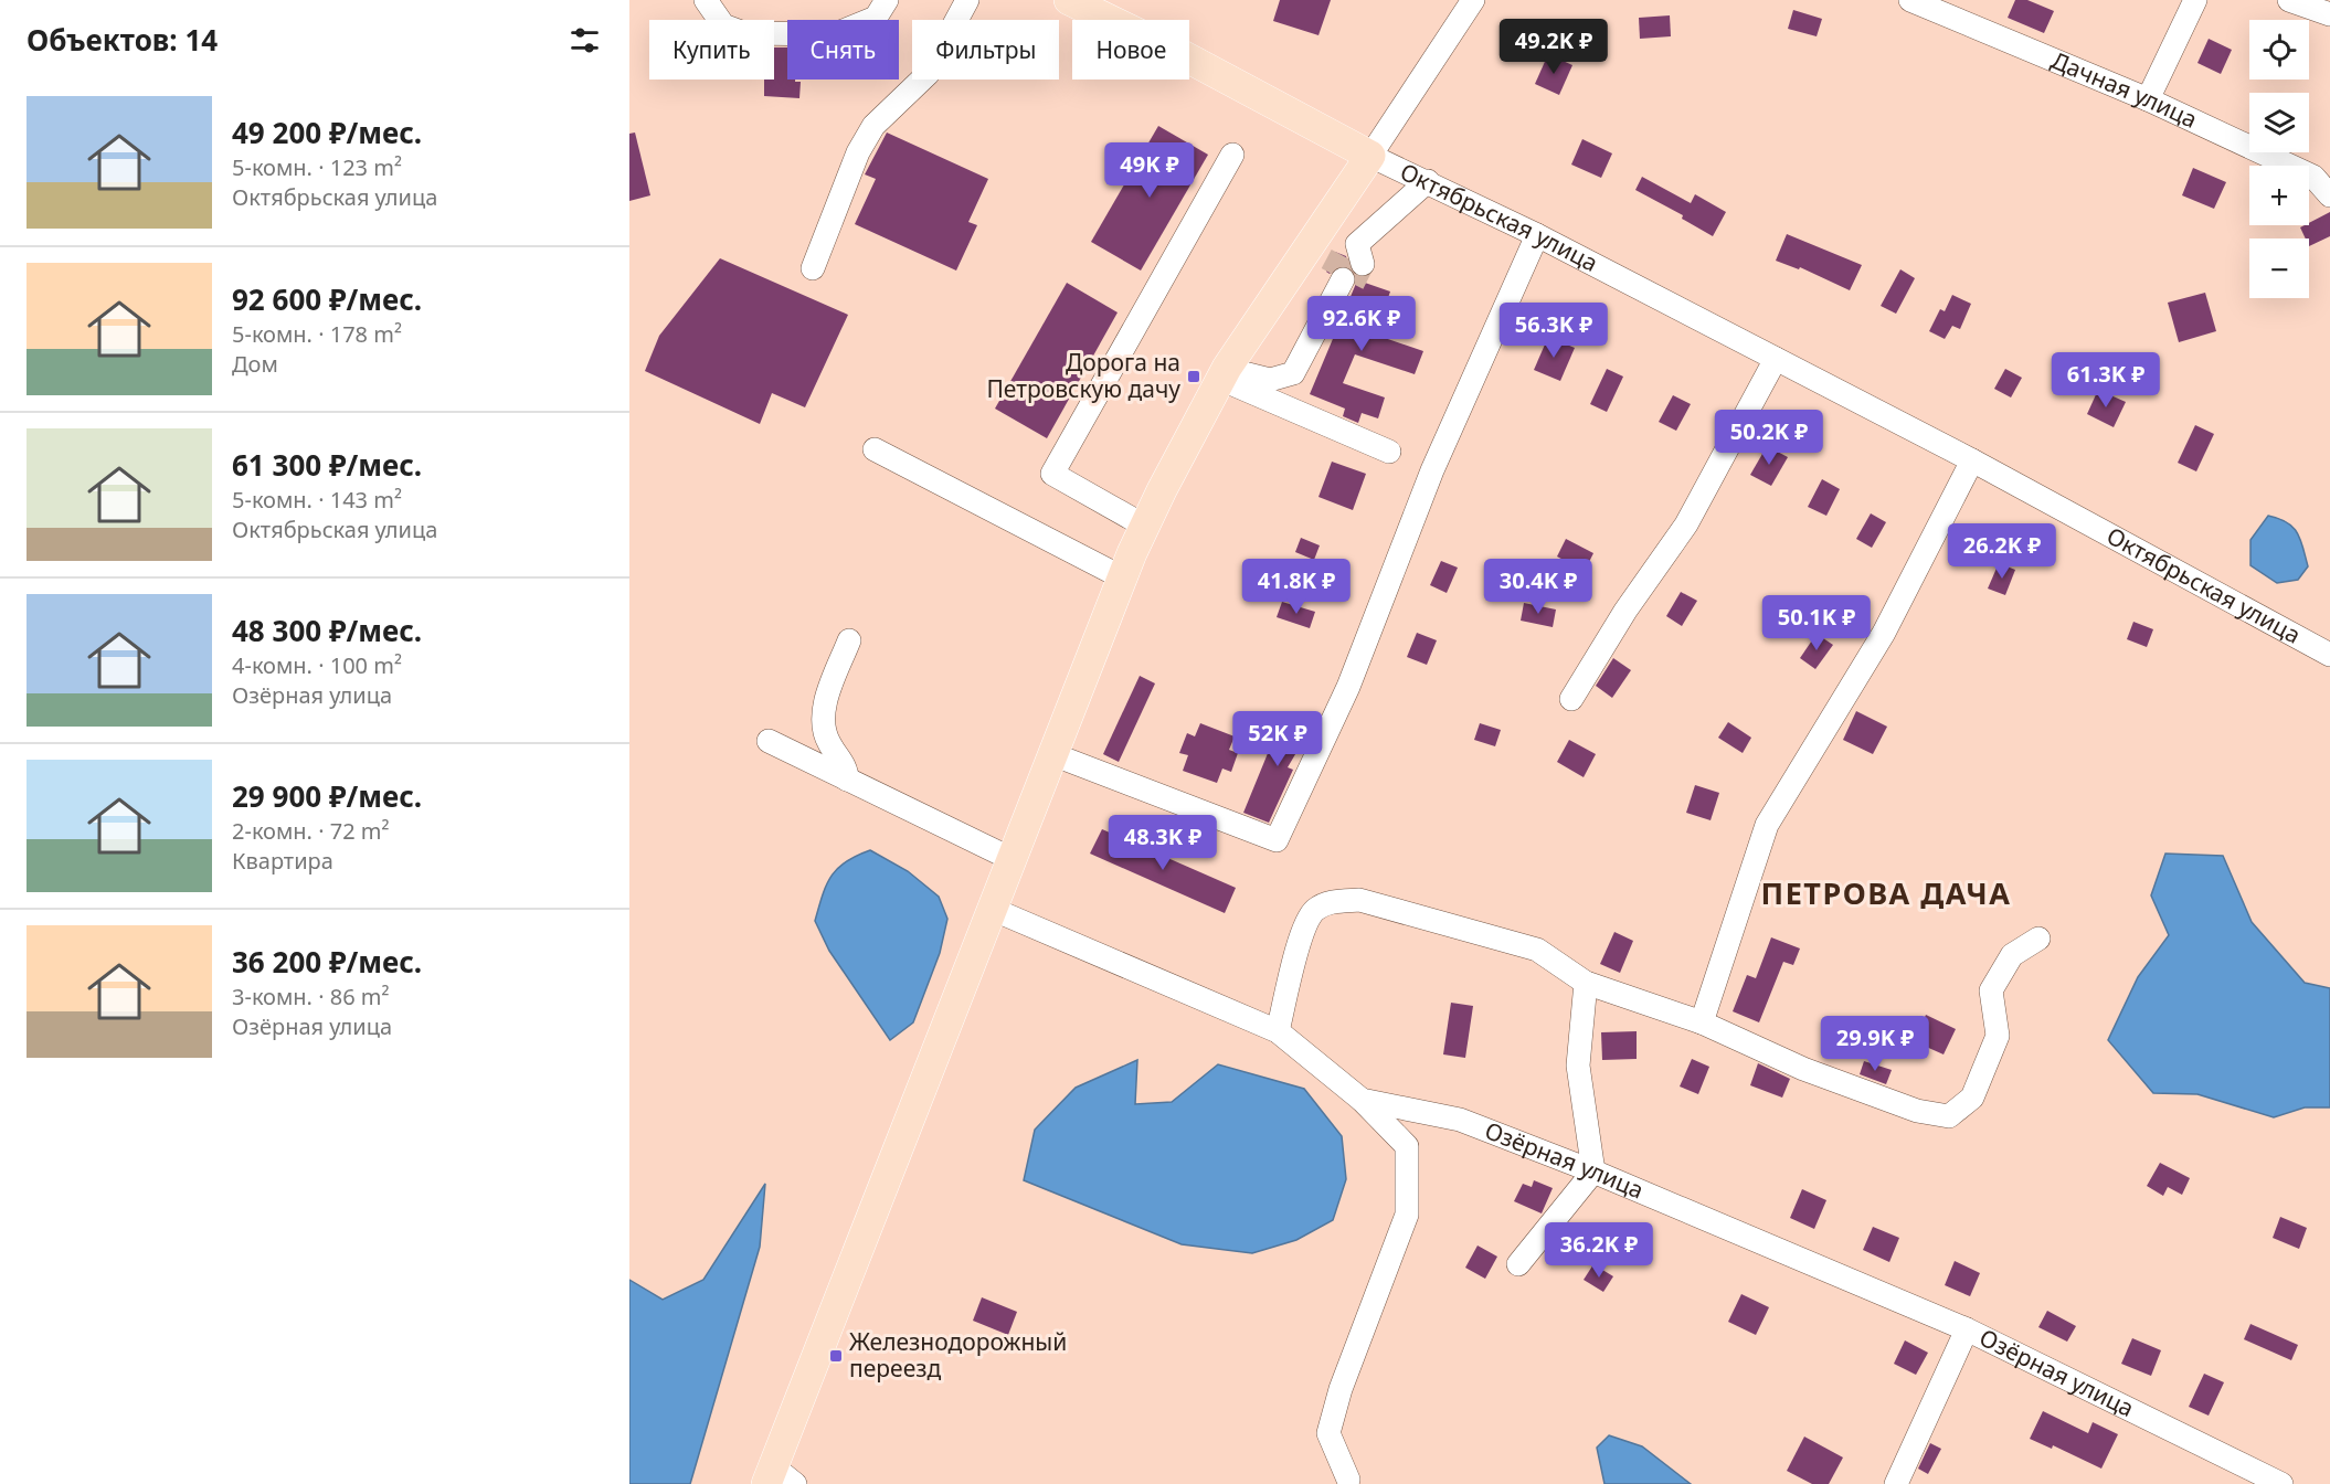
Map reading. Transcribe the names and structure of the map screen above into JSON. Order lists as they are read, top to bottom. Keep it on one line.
{"streets":{"street":["Дачная улица","Октябрьская улица","Озёрная улица"]},"districts":["ПЕТРОВА ДАЧА"],"places":{"transit":["Дорога на Петровскую дачу","Железнодорожный переезд"]},"page":{"heading":"Объектов: 14","price":["49.2K ₽","49K ₽","92.6K ₽","56.3K ₽","61.3K ₽","50.2K ₽","26.2K ₽","41.8K ₽","30.4K ₽","50.1K ₽","52K ₽","48.3K ₽","29.9K ₽","36.2K ₽"],"map_buttons":["+","−"],"chip":["Купить","Снять","Фильтры","Новое"],"list":[{"name":"49 200 ₽/мес.","note":"5-комн. · 123 m² · Октябрьская улица"},{"name":"92 600 ₽/мес.","note":"5-комн. · 178 m² · Дом"},{"name":"61 300 ₽/мес.","note":"5-комн. · 143 m² · Октябрьская улица"},{"name":"48 300 ₽/мес.","note":"4-комн. · 100 m² · Озёрная улица"},{"name":"29 900 ₽/мес.","note":"2-комн. · 72 m² · Квартира"},{"name":"36 200 ₽/мес.","note":"3-комн. · 86 m² · Озёрная улица"}]}}
